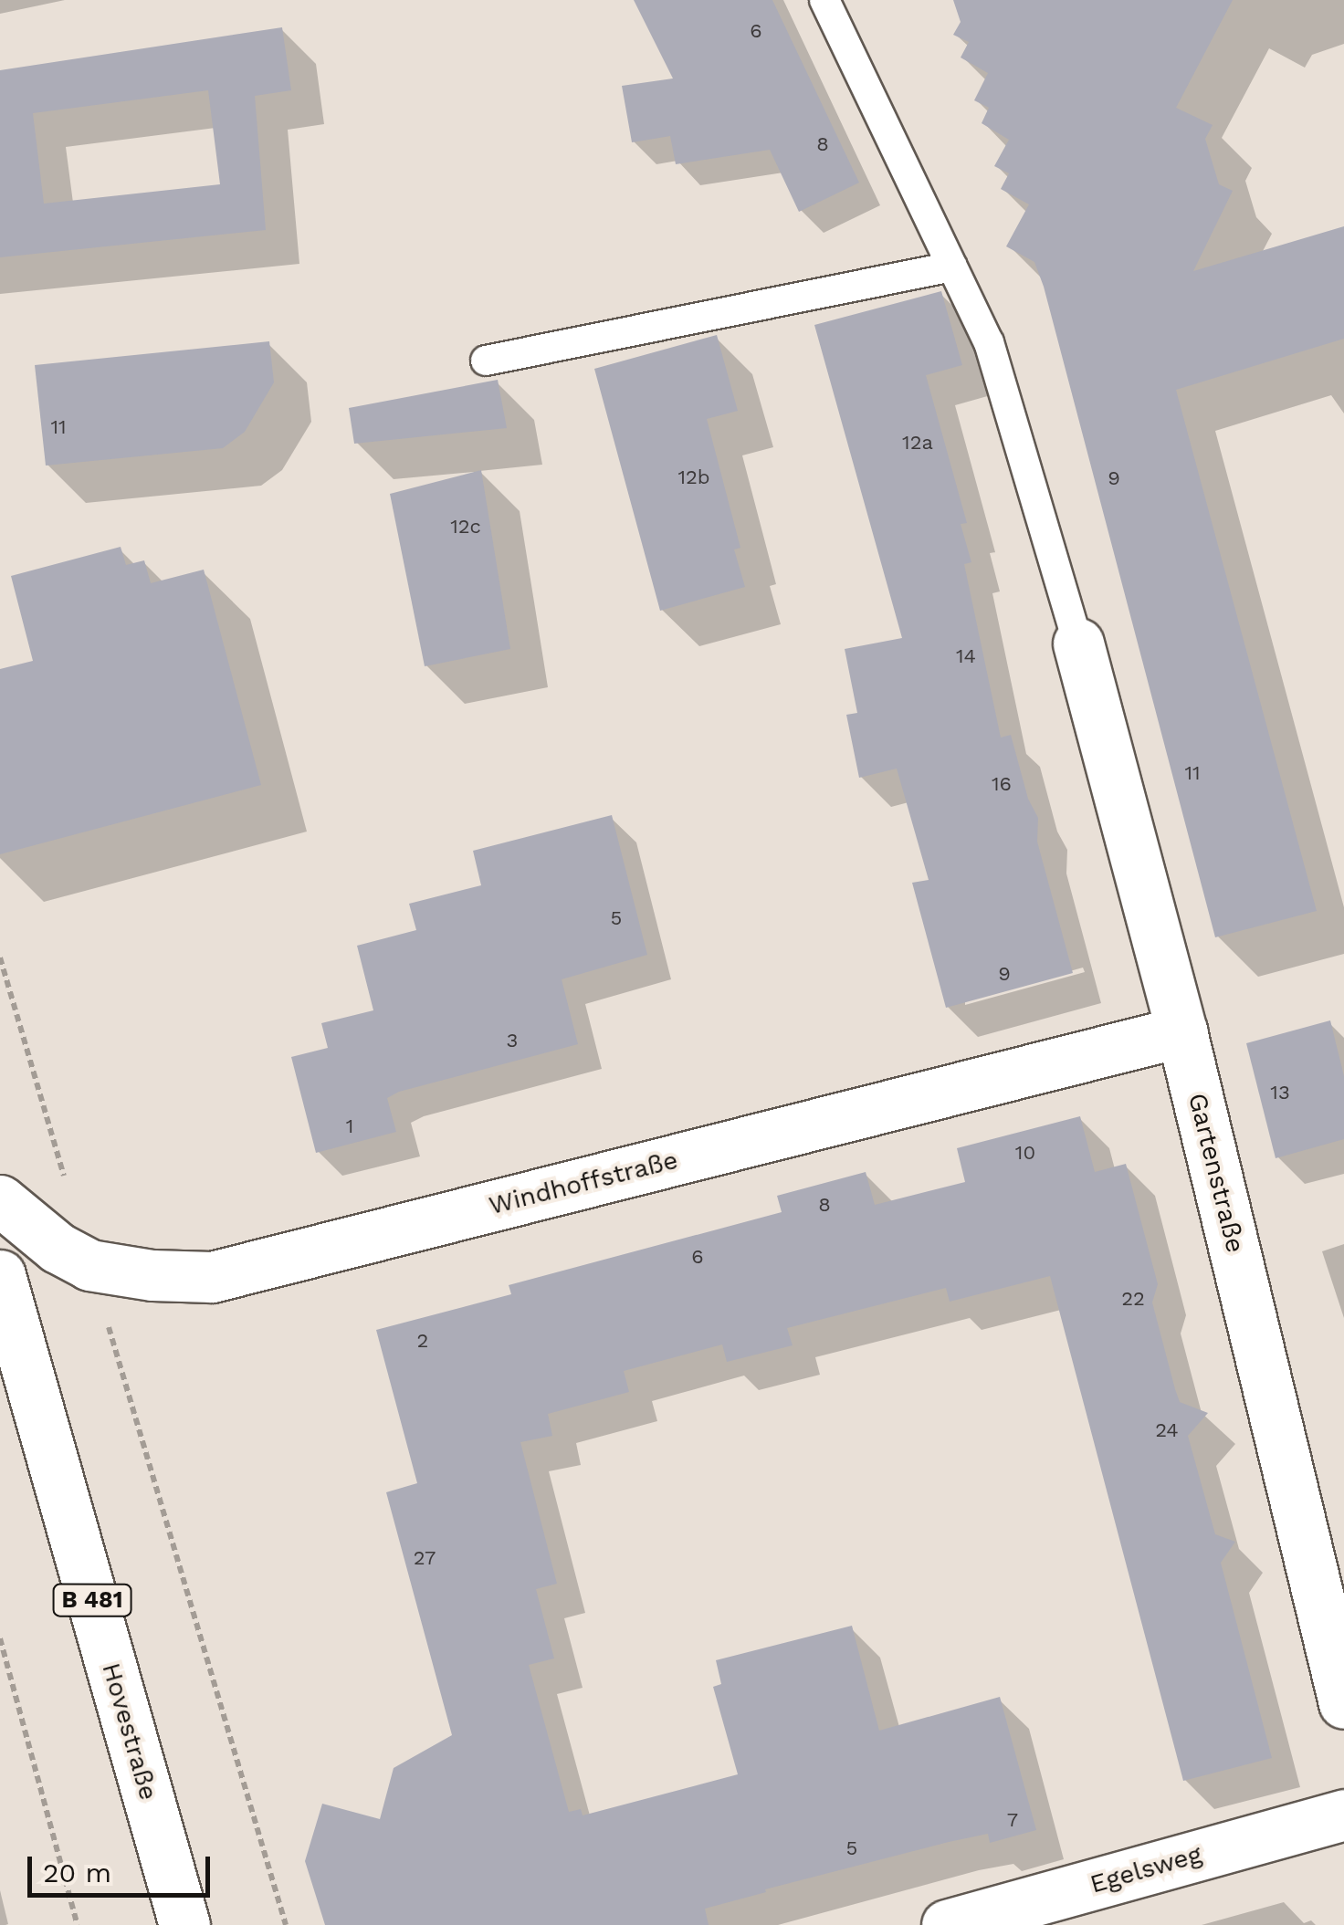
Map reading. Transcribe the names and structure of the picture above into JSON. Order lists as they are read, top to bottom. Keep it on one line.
{"streets":{"street":["Gartenstraße","Windhoffstraße","B 481","Hovestraße","Egelsweg"]},"crossings":[["Gartenstraße","Windhoffstraße"]],"house_numbers":["6","8","11","12a","12b","9","12c","14","11","16","5","9","3","13","1","10","8","6","22","2","24","27","7","5"],"scale_bar":"20 m"}
